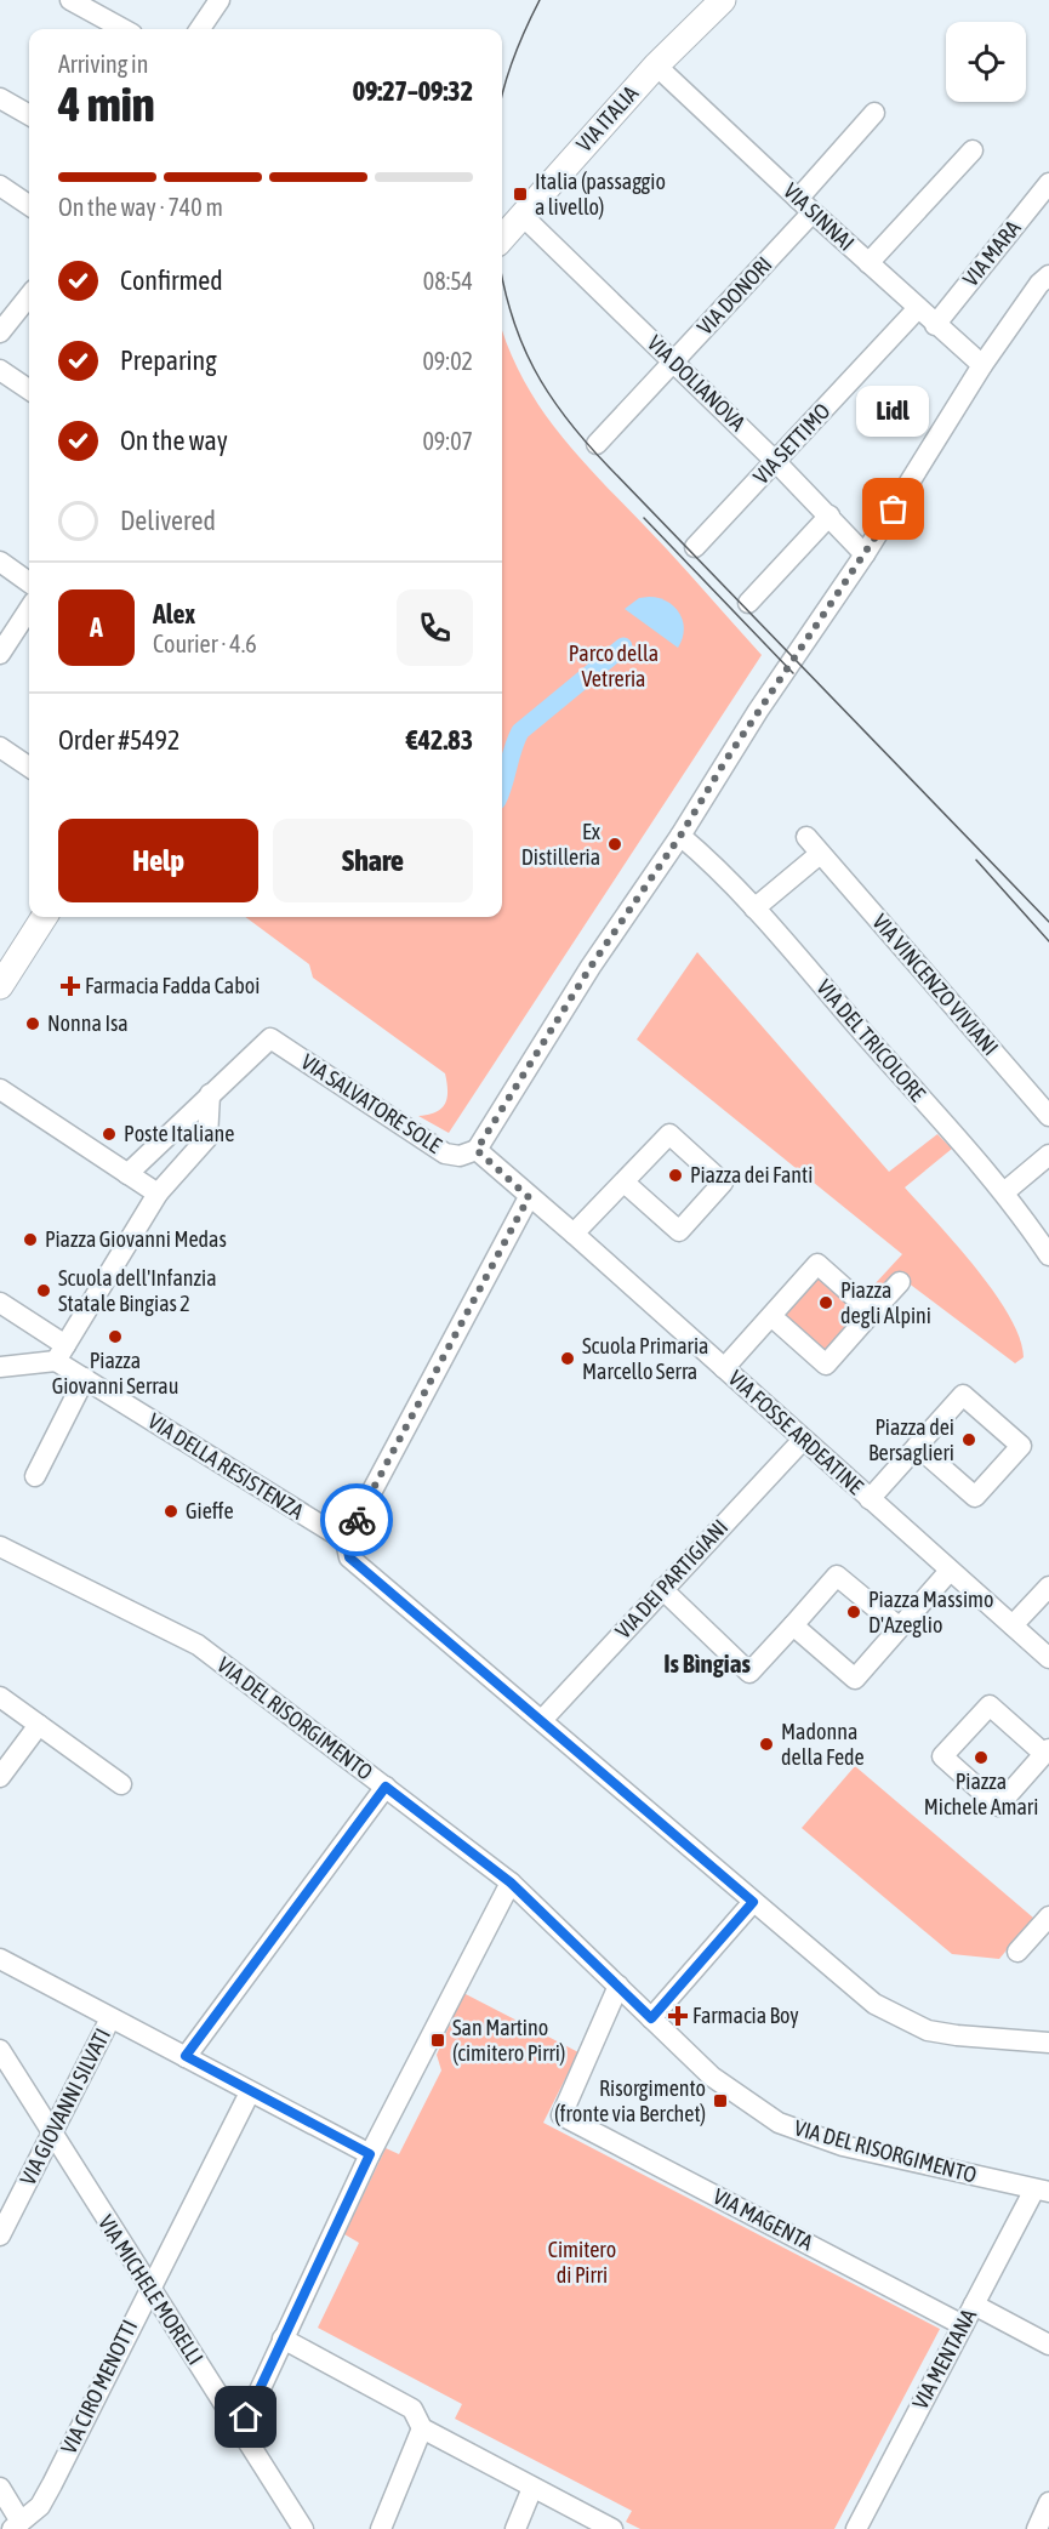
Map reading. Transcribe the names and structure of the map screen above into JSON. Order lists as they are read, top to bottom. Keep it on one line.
{"streets":{"street":["VIA ITALIA","VIA SINNAI","VIA MARA","VIA DONORI","VIA DOLIANOVA","VIA SETTIMO","VIA VINCENZO VIVIANI","VIA DEL TRICOLORE","VIA SALVATORE SOLE","VIA FOSSE ARDEATINE","VIA DELLA RESISTENZA","VIA DEI PARTIGIANI","VIA DEL RISORGIMENTO","VIA GIOVANNI SILVATI","VIA MAGENTA","VIA MICHELE MORELLI","VIA MENTANA","VIA CIRO MENOTTI"]},"crossings":[["VIA ITALIA","VIA SINNAI"],["VIA ITALIA","VIA DOLIANOVA"],["VIA SINNAI","VIA MARA"],["VIA SINNAI","VIA DONORI"],["VIA SINNAI","VIA SETTIMO"],["VIA DONORI","VIA DOLIANOVA"],["VIA DOLIANOVA","VIA SETTIMO"],["VIA SALVATORE SOLE","VIA FOSSE ARDEATINE"],["VIA FOSSE ARDEATINE","VIA DEI PARTIGIANI"],["VIA DELLA RESISTENZA","VIA DEI PARTIGIANI"],["VIA DEL RISORGIMENTO","VIA MAGENTA"],["VIA DEL RISORGIMENTO","VIA MENTANA"],["VIA GIOVANNI SILVATI","VIA MICHELE MORELLI"],["VIA MAGENTA","VIA MENTANA"],["VIA MICHELE MORELLI","VIA CIRO MENOTTI"]],"districts":["Is Bìngias"],"parks":["Parco della Vetreria","Cimitero di Pirri"],"places":{"transit":["Italia (passaggio a livello)","San Martino (cimitero Pirri)","Risorgimento (fronte via Berchet)"],"other":["Lidl","Ex Distilleria","Nonna Isa","Poste Italiane","Piazza dei Fanti","Piazza Giovanni Medas","Scuola dell'Infanzia Statale Bingias 2","Piazza degli Alpini","Piazza Giovanni Serrau","Scuola Primaria Marcello Serra","Piazza dei Bersaglieri","Gieffe","Piazza Massimo D'Azeglio","Madonna della Fede","Piazza Michele Amari"],"health":["Farmacia Fadda Caboi","Farmacia Boy"]},"page":{"heading":["4 min","Arriving in","09:27–09:32"],"panel":["Alex","Courier · 4.6","Order #5492","€42.83"],"bar":"On the way · 740 m","list":[["Confirmed","08:54"],["Preparing","09:02"],["On the way","09:07"],"Delivered"],"bubble":"Lidl","round":"A","buttons":["Help","Share"]}}
